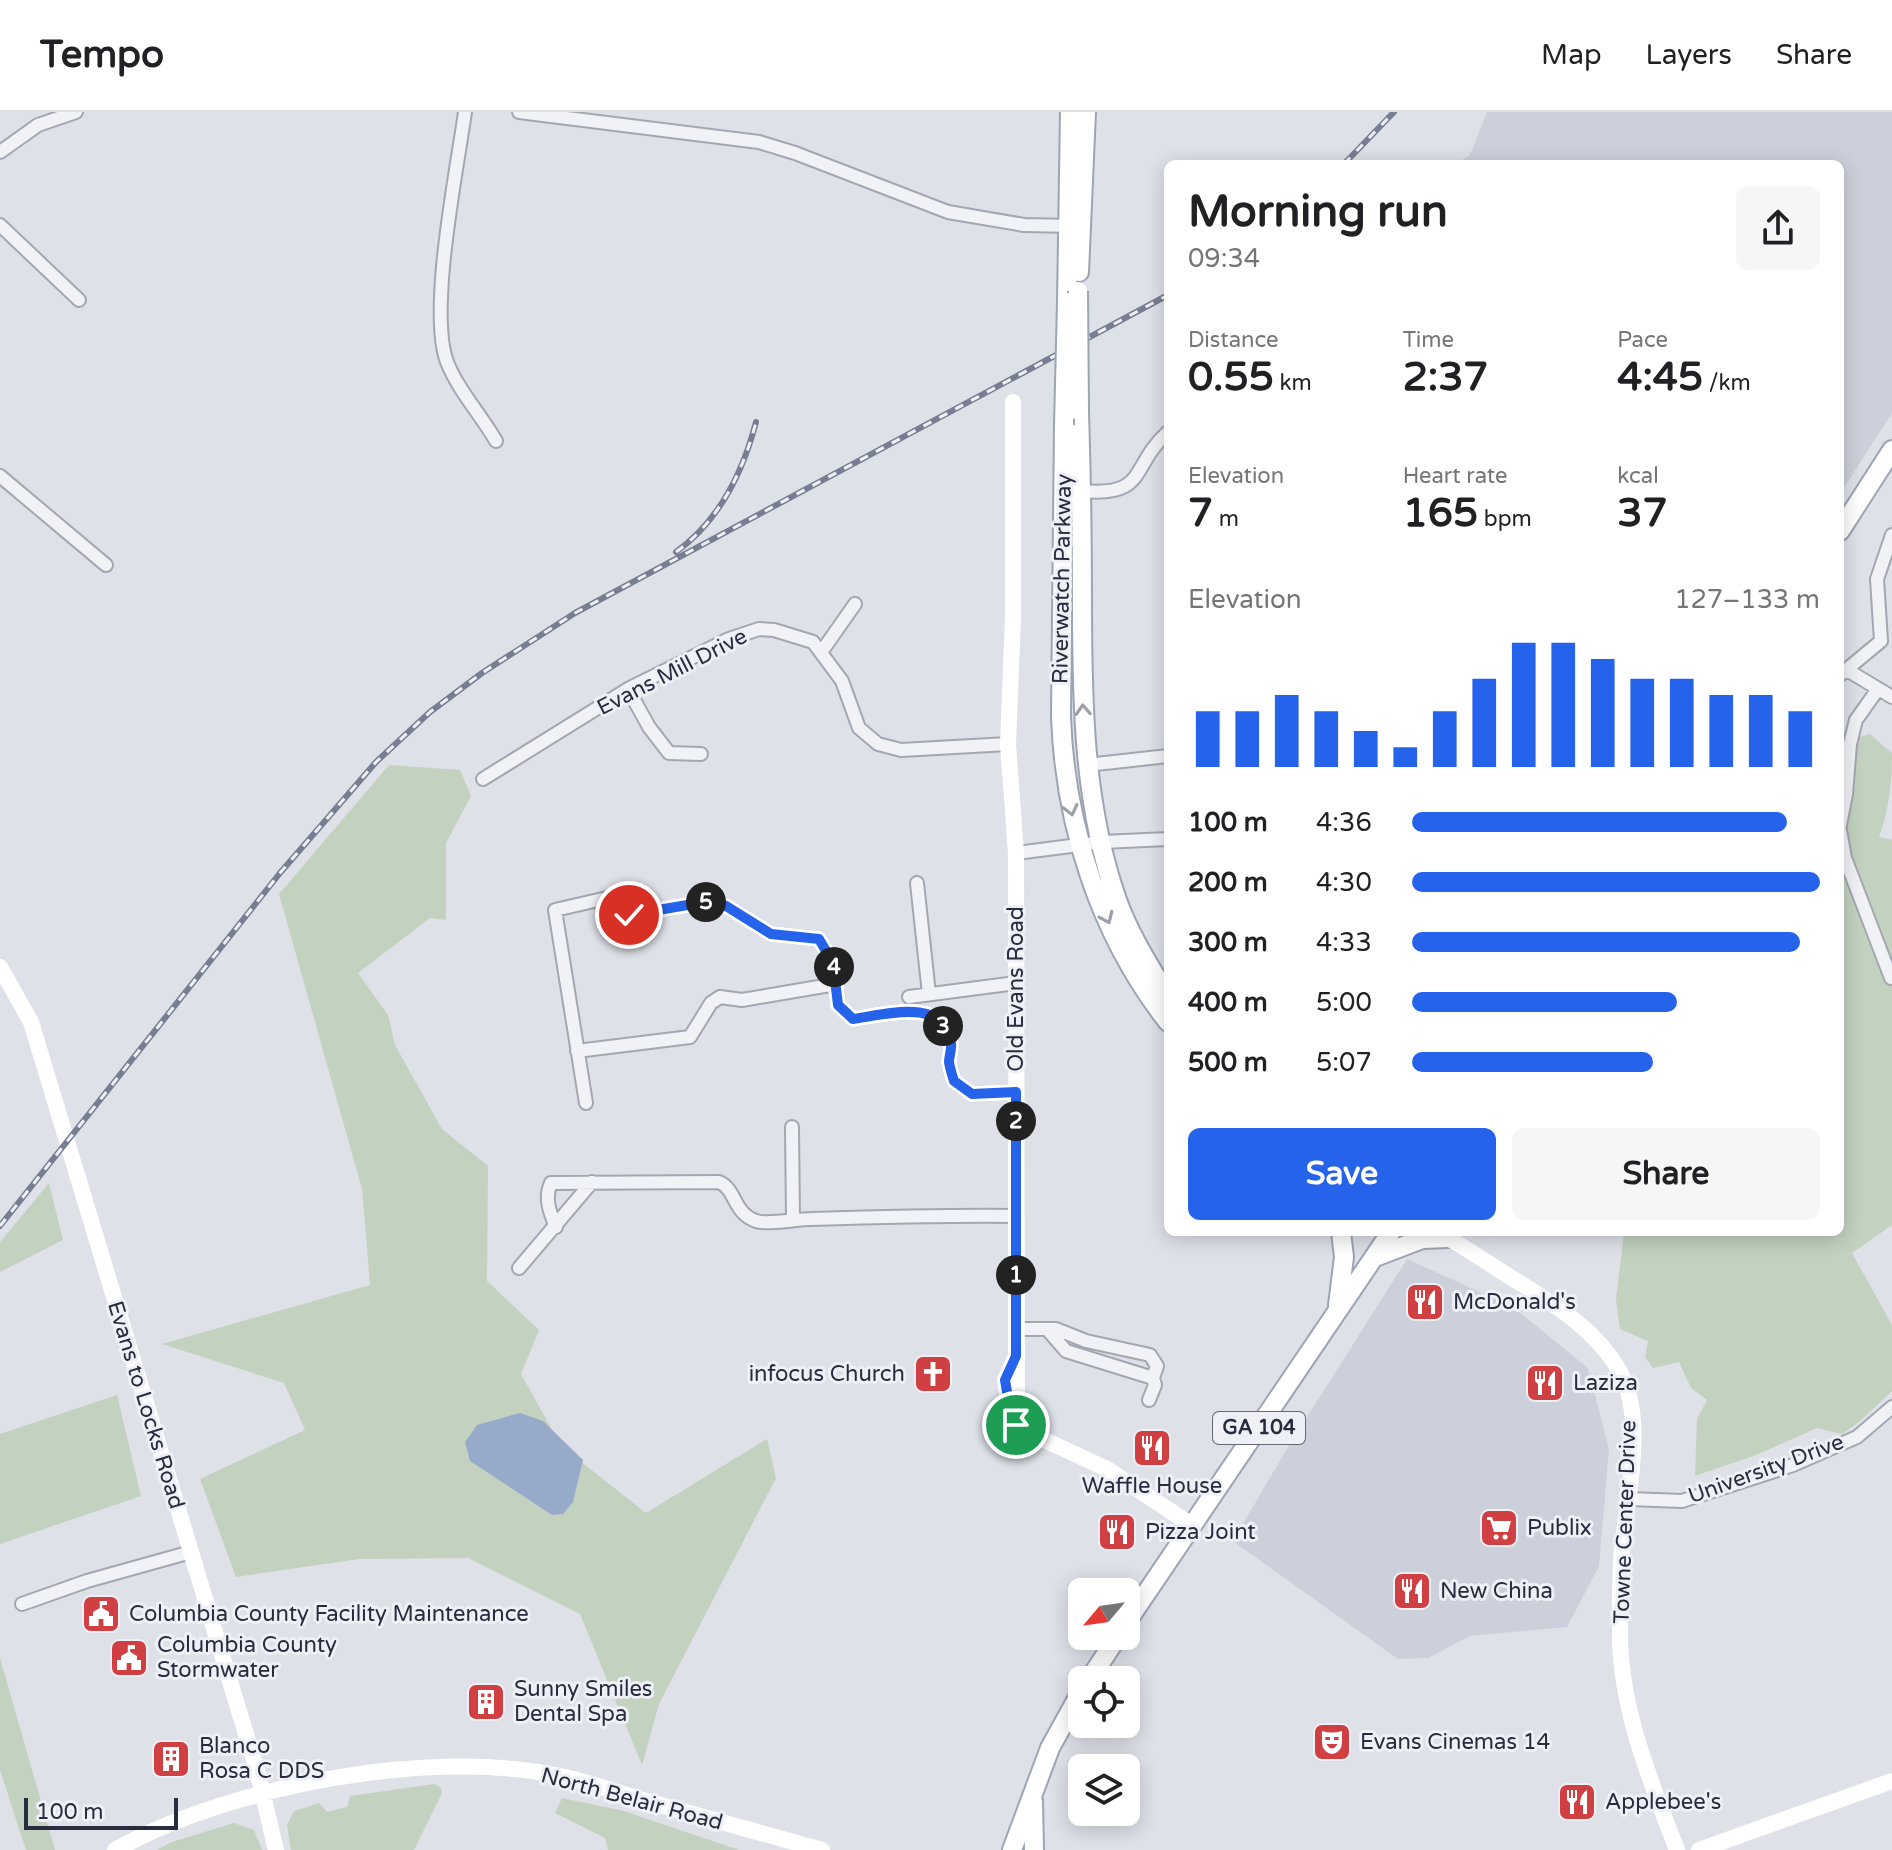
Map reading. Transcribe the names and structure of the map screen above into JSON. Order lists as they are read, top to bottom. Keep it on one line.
{"streets":{"main road":["Riverwatch Parkway","GA 104"],"street":["Evans Mill Drive","Old Evans Road","Evans to Locks Road","University Drive","Towne Center Drive","North Belair Road"]},"crossings":[["Old Evans Road","GA 104"],["Evans to Locks Road","North Belair Road"],["University Drive","Towne Center Drive"]],"places":{"restaurant":["McDonald's","Laziza","Waffle House","Pizza Joint","New China","Applebee's"],"church":["infocus Church"],"supermarket":["Publix"],"public building":["Columbia County Facility Maintenance","Columbia County Stormwater"],"building":["Sunny Smiles Dental Spa","Blanco Rosa C DDS"],"theatre":["Evans Cinemas 14"]},"scale_bar":"100 m","north":"bottom left","page":{"header":"Tempo","nav":["Map","Layers","Share"],"heading":["Morning run","09:34"],"stats":[["Distance","0.55 km"],["Time","2:37"],["Pace","4:45 /km"],["Elevation","7 m"],["Heart rate","165 bpm"],["kcal","37"]],"chart":["Elevation","127–133 m"],"list":[{"name":"100 m","note":"4:36"},{"name":"200 m","note":"4:30"},{"name":"300 m","note":"4:33"},{"name":"400 m","note":"5:00"},{"name":"500 m","note":"5:07"}],"pins":["5","4","3","2","1"],"buttons":["Save","Share"],"scale":"100 m"}}
